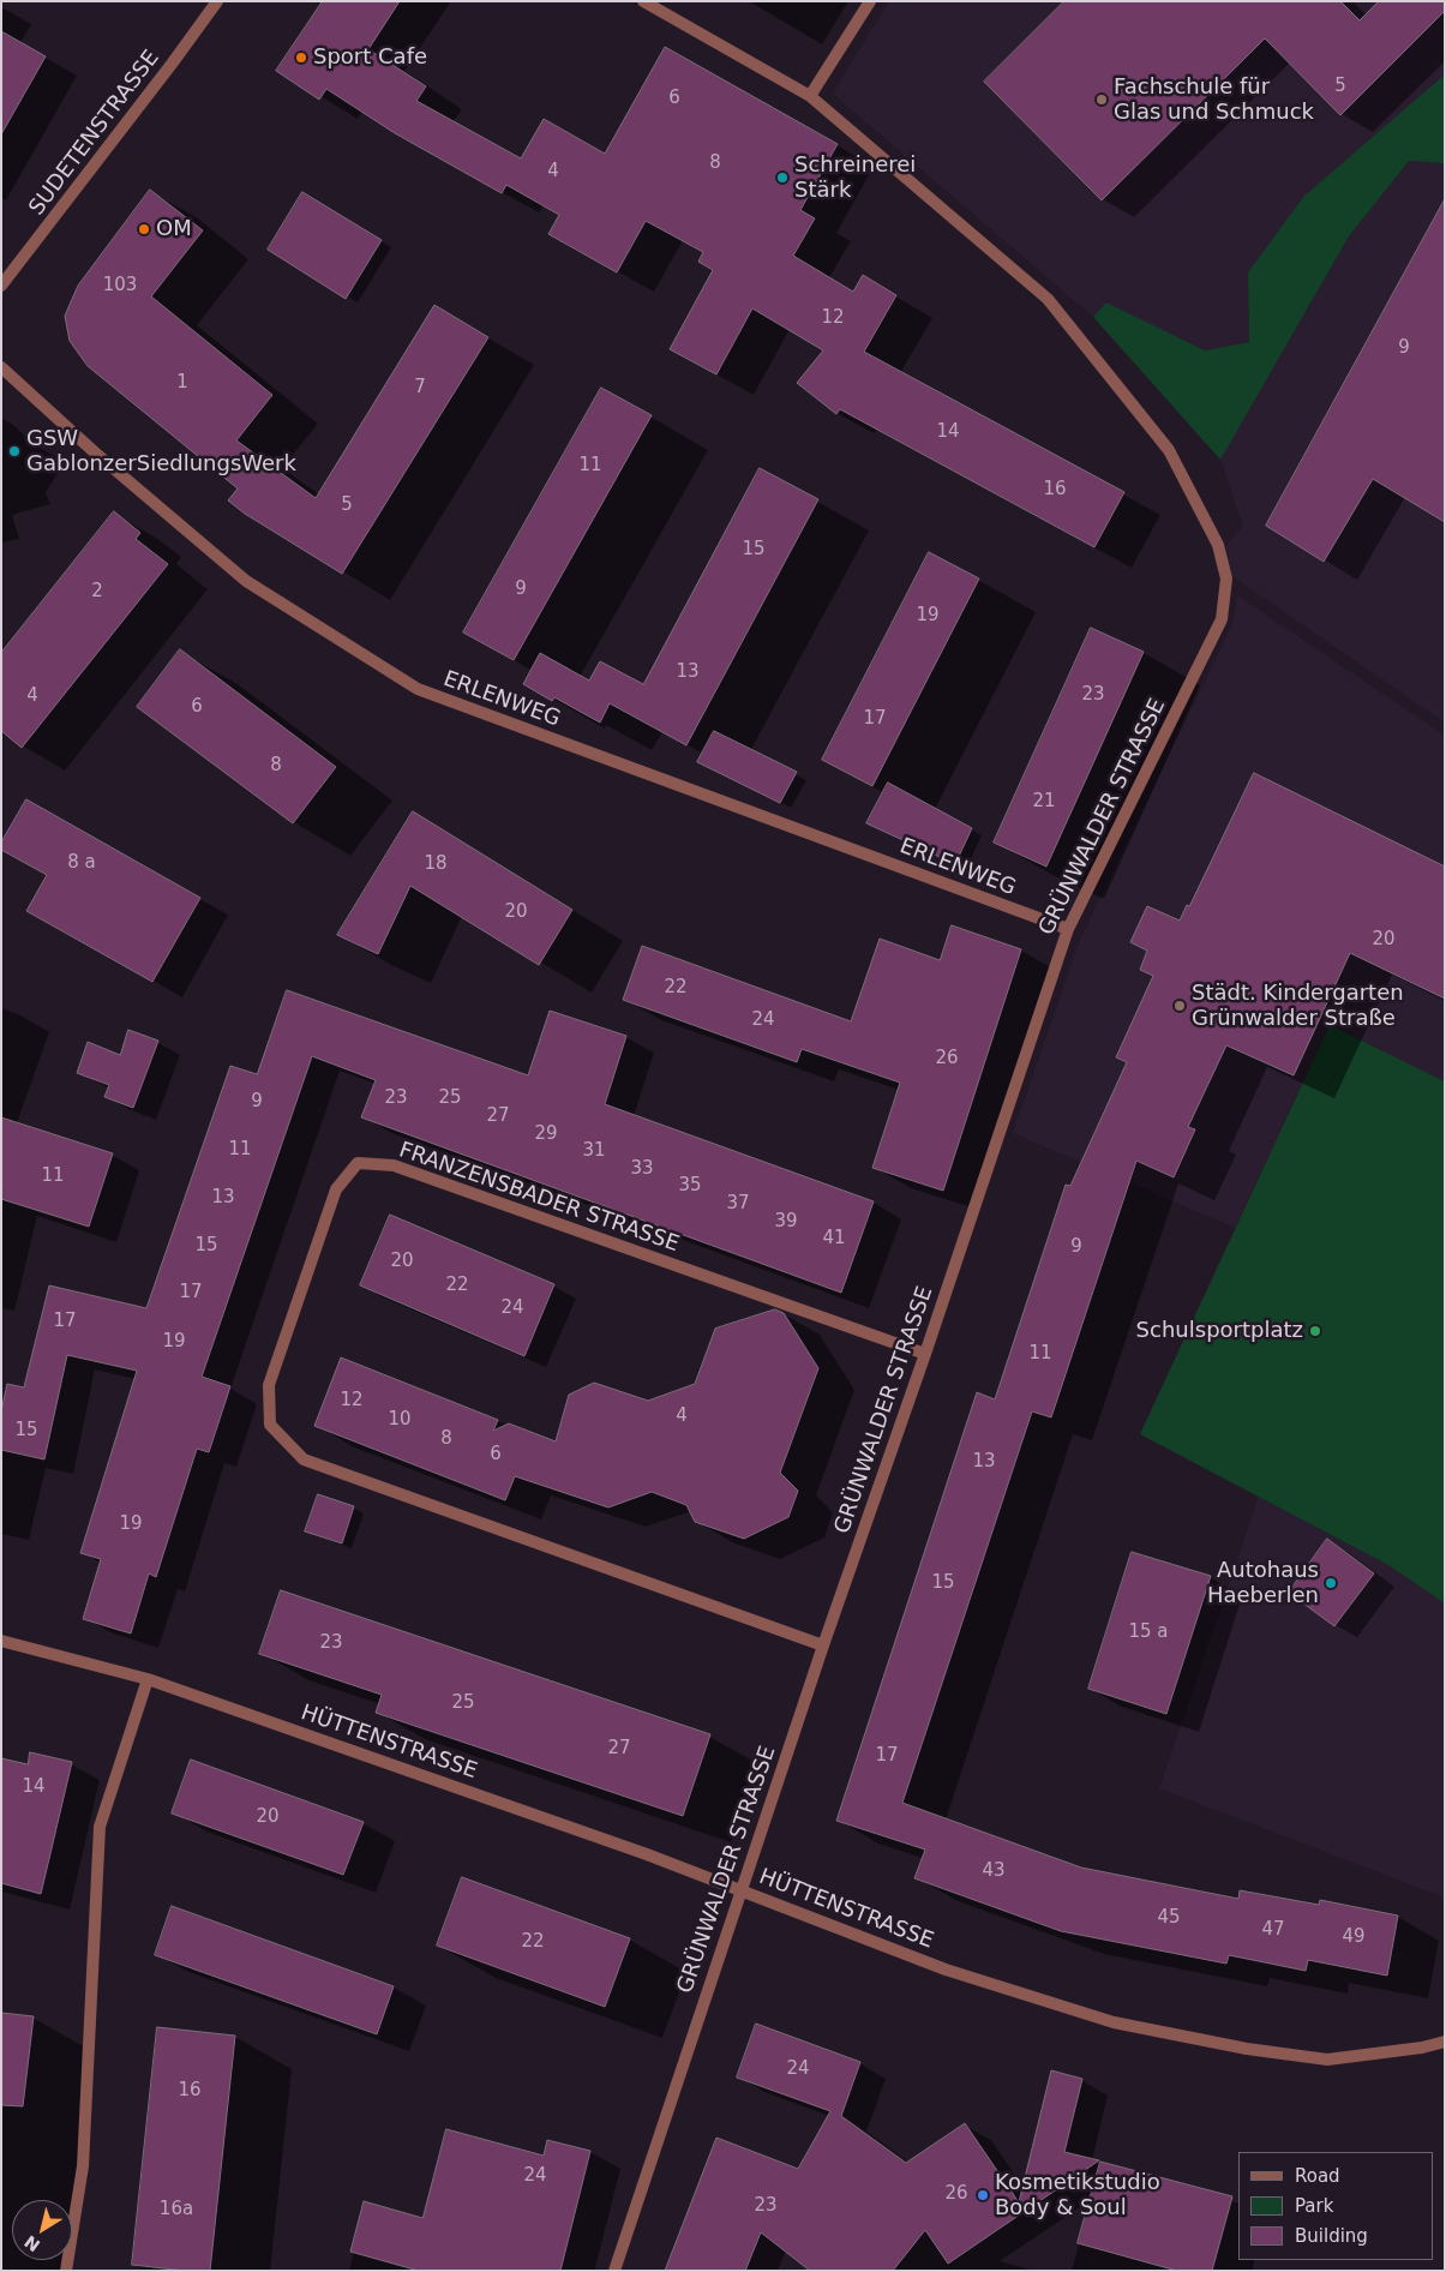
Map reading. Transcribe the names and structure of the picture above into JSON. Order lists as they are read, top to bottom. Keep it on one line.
{"streets":{"street":["SUDETENSTRASSE","ERLENWEG","GRÜNWALDER STRASSE","FRANZENSBADER STRASSE","HÜTTENSTRASSE"]},"crossings":[["ERLENWEG","GRÜNWALDER STRASSE"],["GRÜNWALDER STRASSE","FRANZENSBADER STRASSE"],["GRÜNWALDER STRASSE","HÜTTENSTRASSE"]],"places":["Sport Cafe","Fachschule für Glas und Schmuck","Schreinerei Stärk","OM","GSW GablonzerSiedlungsWerk","Städt. Kindergarten Grünwalder Straße","Schulsportplatz","Autohaus Haeberlen","Kosmetikstudio Body & Soul"],"house_numbers":["5","6","8","4","103","12","9","1","7","14","11","16","5","15","9","2","19","13","23","4","6","17","8","21","8 a","18","20","20","22","24","26","23","25","9","27","29","11","31","33","11","35","13","37","39","41","15","9","20","22","17","24","17","19","11","12","4","10","15","8","6","13","19","15","15 a","23","25","27","17","14","20","43","45","47","49","22","24","16","24","26","23","16a"],"legend":["Road","Park","Building"],"north":"bottom left"}
